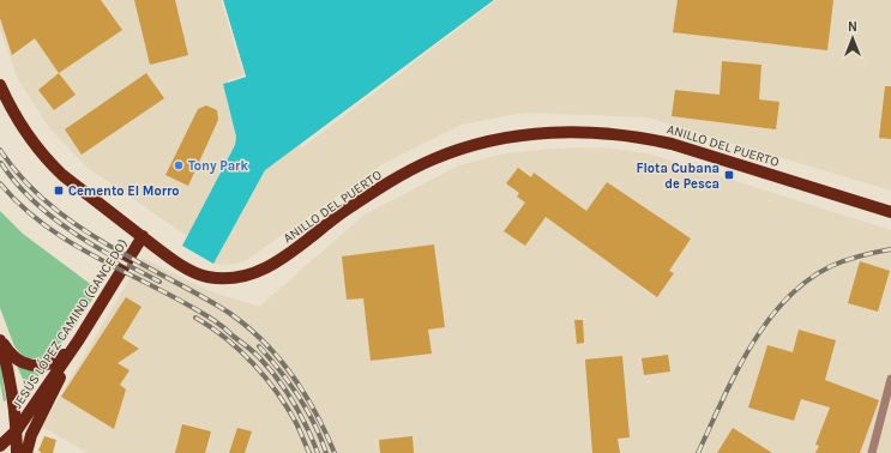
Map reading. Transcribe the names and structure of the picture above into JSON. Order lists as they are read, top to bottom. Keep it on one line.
{"streets":{"main road":["ANILLO DEL PUERTO","JESÚS LÓPEZ CAMINO (GANCEDO)"]},"crossings":[["ANILLO DEL PUERTO","JESÚS LÓPEZ CAMINO (GANCEDO)"]],"places":{"other":["Tony Park"],"transit":["Flota Cubana de Pesca","Cemento El Morro"]},"north":"top"}
